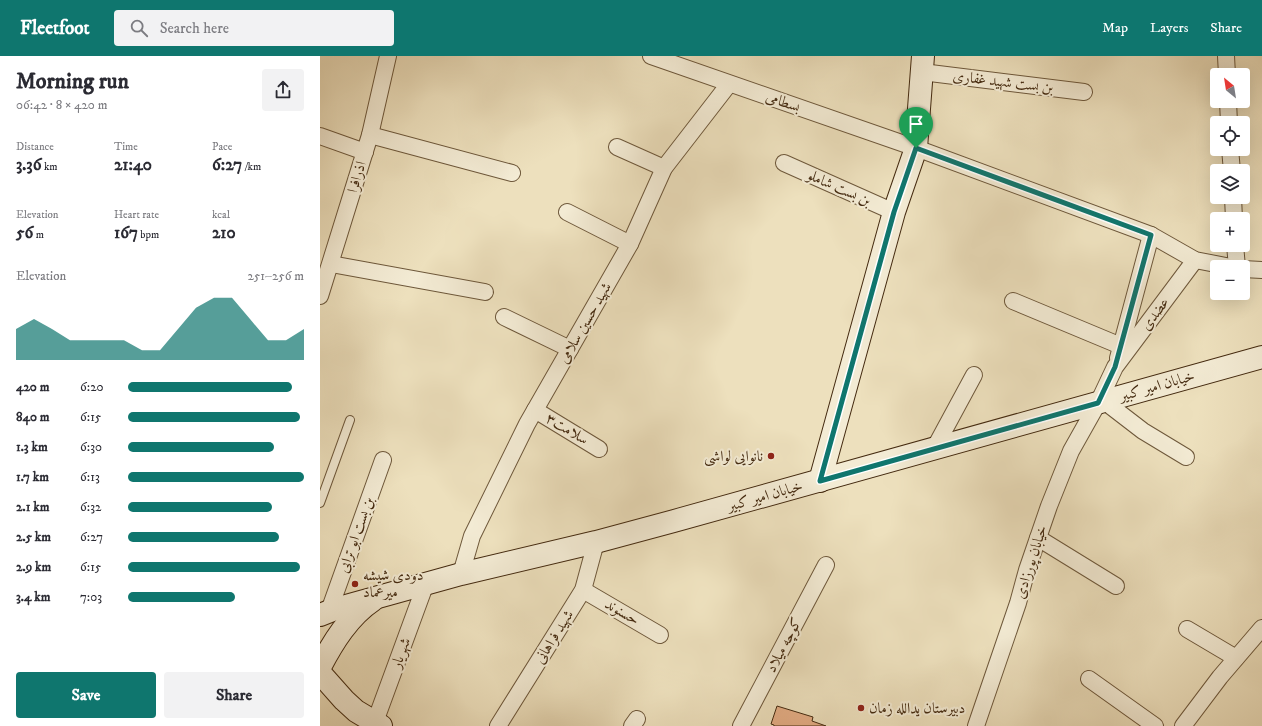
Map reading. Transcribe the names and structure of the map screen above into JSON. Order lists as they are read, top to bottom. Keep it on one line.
{"streets":{"main road":["خیابان امیر کبیر"],"street":["بن بست شهید غفاری","بسطامی","اذرافرا","بن بست شاملو","عضدی","شهید حسین سلامی","سلامت۳","بن بست ابو ترابی","خیابان پورزادی","حسنوند","شهید فراهانی","کوچه میلاد","شهریار"]},"crossings":[["بسطامی","عضدی"],["بسطامی","شهید حسین سلامی"],["عضدی","خیابان امیر کبیر"],["عضدی","خیابان پورزادی"],["شهید حسین سلامی","خیابان امیر کبیر"],["شهید حسین سلامی","سلامت۳"],["خیابان امیر کبیر","بن بست ابو ترابی"],["خیابان امیر کبیر","خیابان پورزادی"],["خیابان امیر کبیر","شهید فراهانی"],["خیابان امیر کبیر","شهریار"],["حسنوند","شهید فراهانی"]],"places":["نانوایی لواشی","دودی شیشه میرعماد","دبیرستان یدالله زمان"],"north":"top left","page":{"header":"Fleetfoot","search":"Search here","nav":["Map","Layers","Share"],"heading":["Morning run","06:42 · 8 × 420 m"],"map_buttons":["+","−"],"stats":[["Distance","3.36 km"],["Time","21:40"],["Pace","6:27 /km"],["Elevation","56 m"],["Heart rate","167 bpm"],["kcal","210"]],"chart":["Elevation","251–256 m"],"list":[{"name":"420 m","note":"6:20"},{"name":"840 m","note":"6:15"},{"name":"1.3 km","note":"6:30"},{"name":"1.7 km","note":"6:13"},{"name":"2.1 km","note":"6:32"},{"name":"2.5 km","note":"6:27"},{"name":"2.9 km","note":"6:15"},{"name":"3.4 km","note":"7:03"}],"buttons":["Save","Share"]}}
